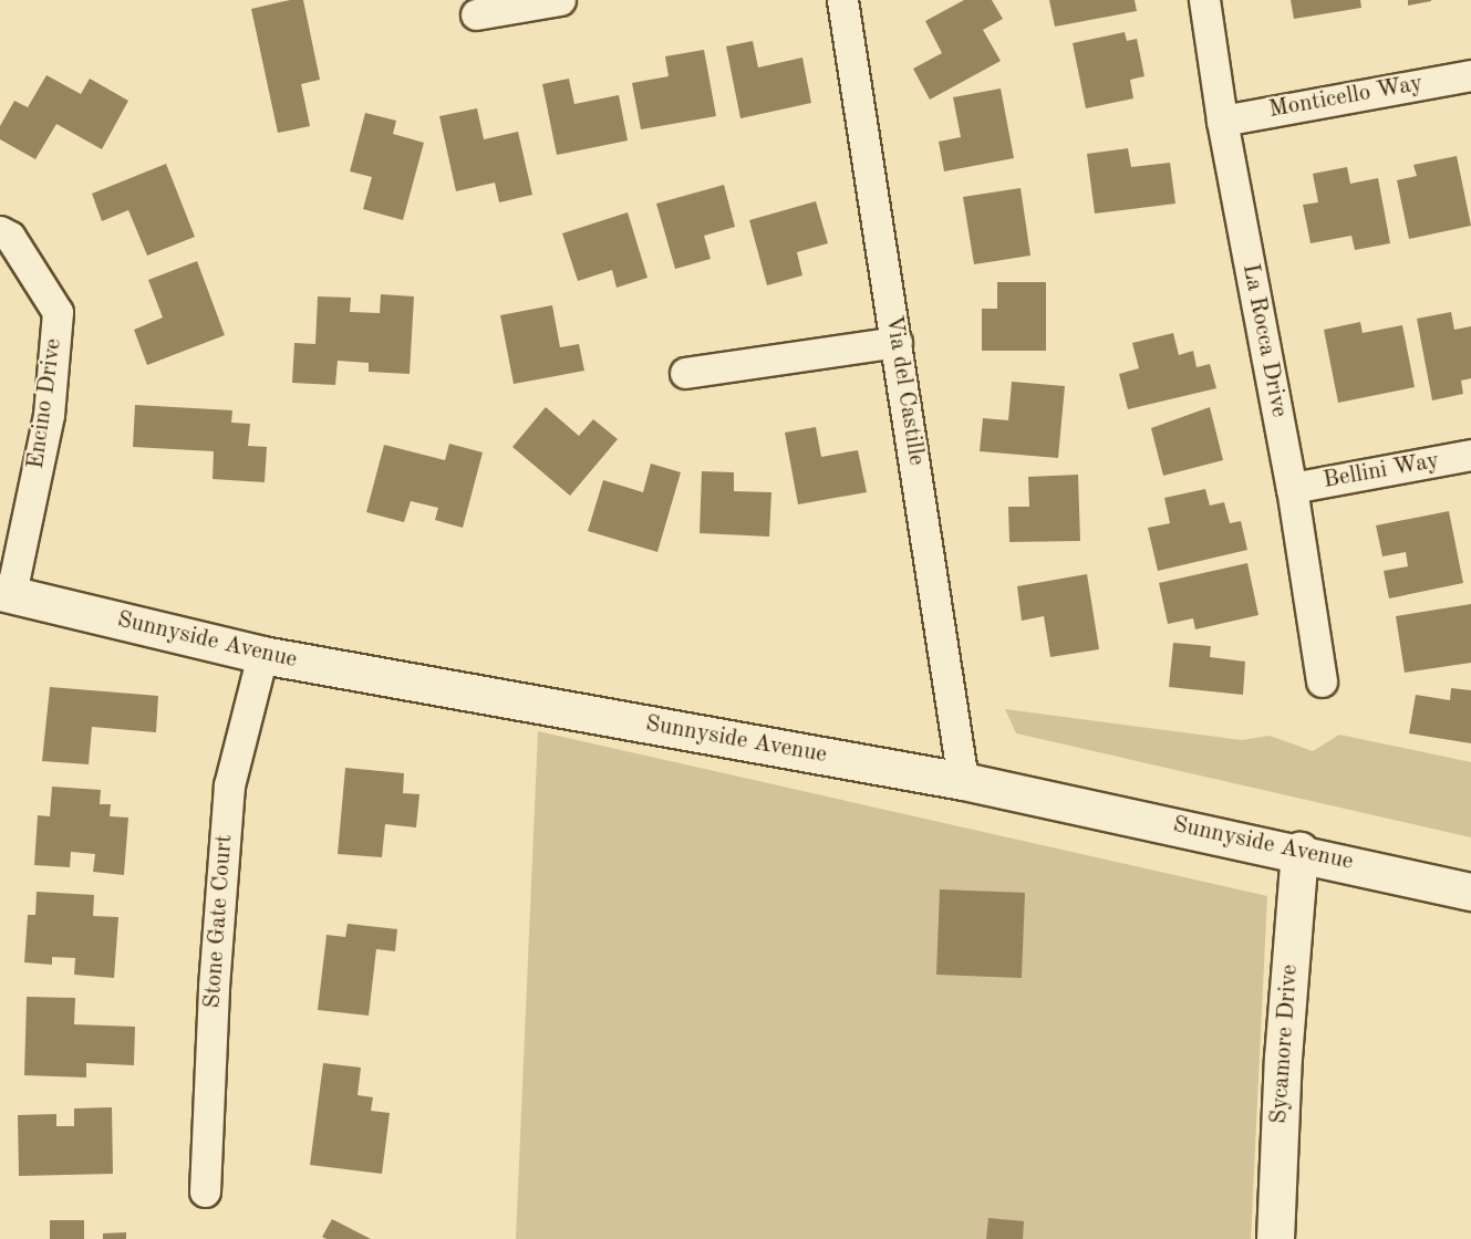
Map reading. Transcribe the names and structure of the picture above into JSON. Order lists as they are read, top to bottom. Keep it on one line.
{"streets":{"street":["Monticello Way","La Rocca Drive","Via del Castille","Encino Drive","Bellini Way","Sunnyside Avenue","Stone Gate Court","Sycamore Drive"]},"crossings":[["Monticello Way","La Rocca Drive"],["La Rocca Drive","Bellini Way"],["Via del Castille","Sunnyside Avenue"],["Encino Drive","Sunnyside Avenue"],["Sunnyside Avenue","Stone Gate Court"],["Sunnyside Avenue","Sycamore Drive"]]}
